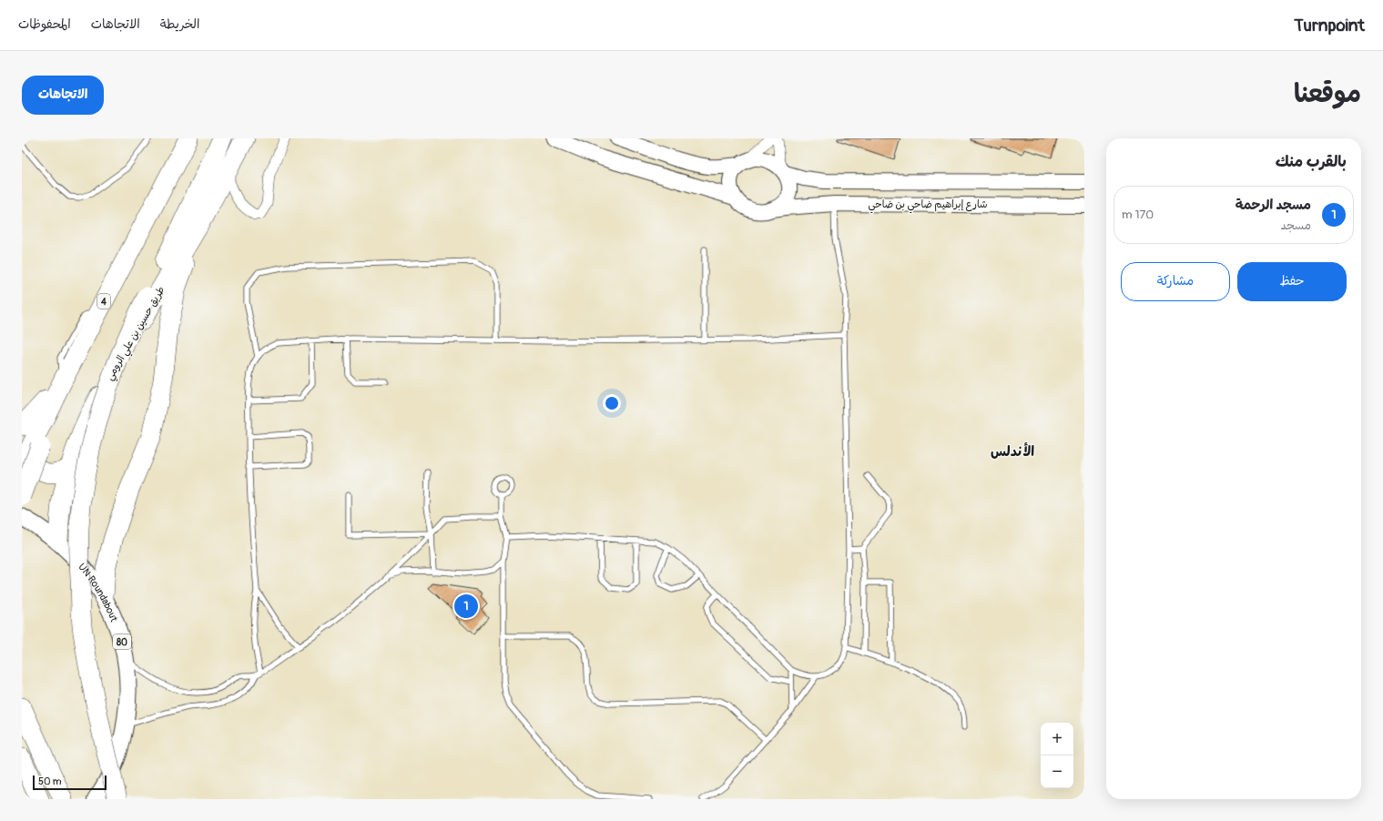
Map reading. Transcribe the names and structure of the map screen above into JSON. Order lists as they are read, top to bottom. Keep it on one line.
{"streets":{"highway":["4","طريق حسين بن علي الرومي"],"main road":["UN Roundabout","80"],"street":["شارع إبراهيم ضاحي بن ضاحي"]},"crossings":[["طريق حسين بن علي الرومي","UN Roundabout"]],"districts":["الأندلس"],"scale_bar":"50 m","page":{"header":"Turnpoint","nav":["الخريطة","الاتجاهات","المحفوظات"],"title":"موقعنا","buttons":["الاتجاهات",["حفظ","مشاركة"]],"heading":"بالقرب منك","list":[{"mark":"1","name":"مسجد الرحمة","note":"مسجد","value":"170 m"}],"pins":"1","map_buttons":["+","−"],"scale":"50 m"}}
